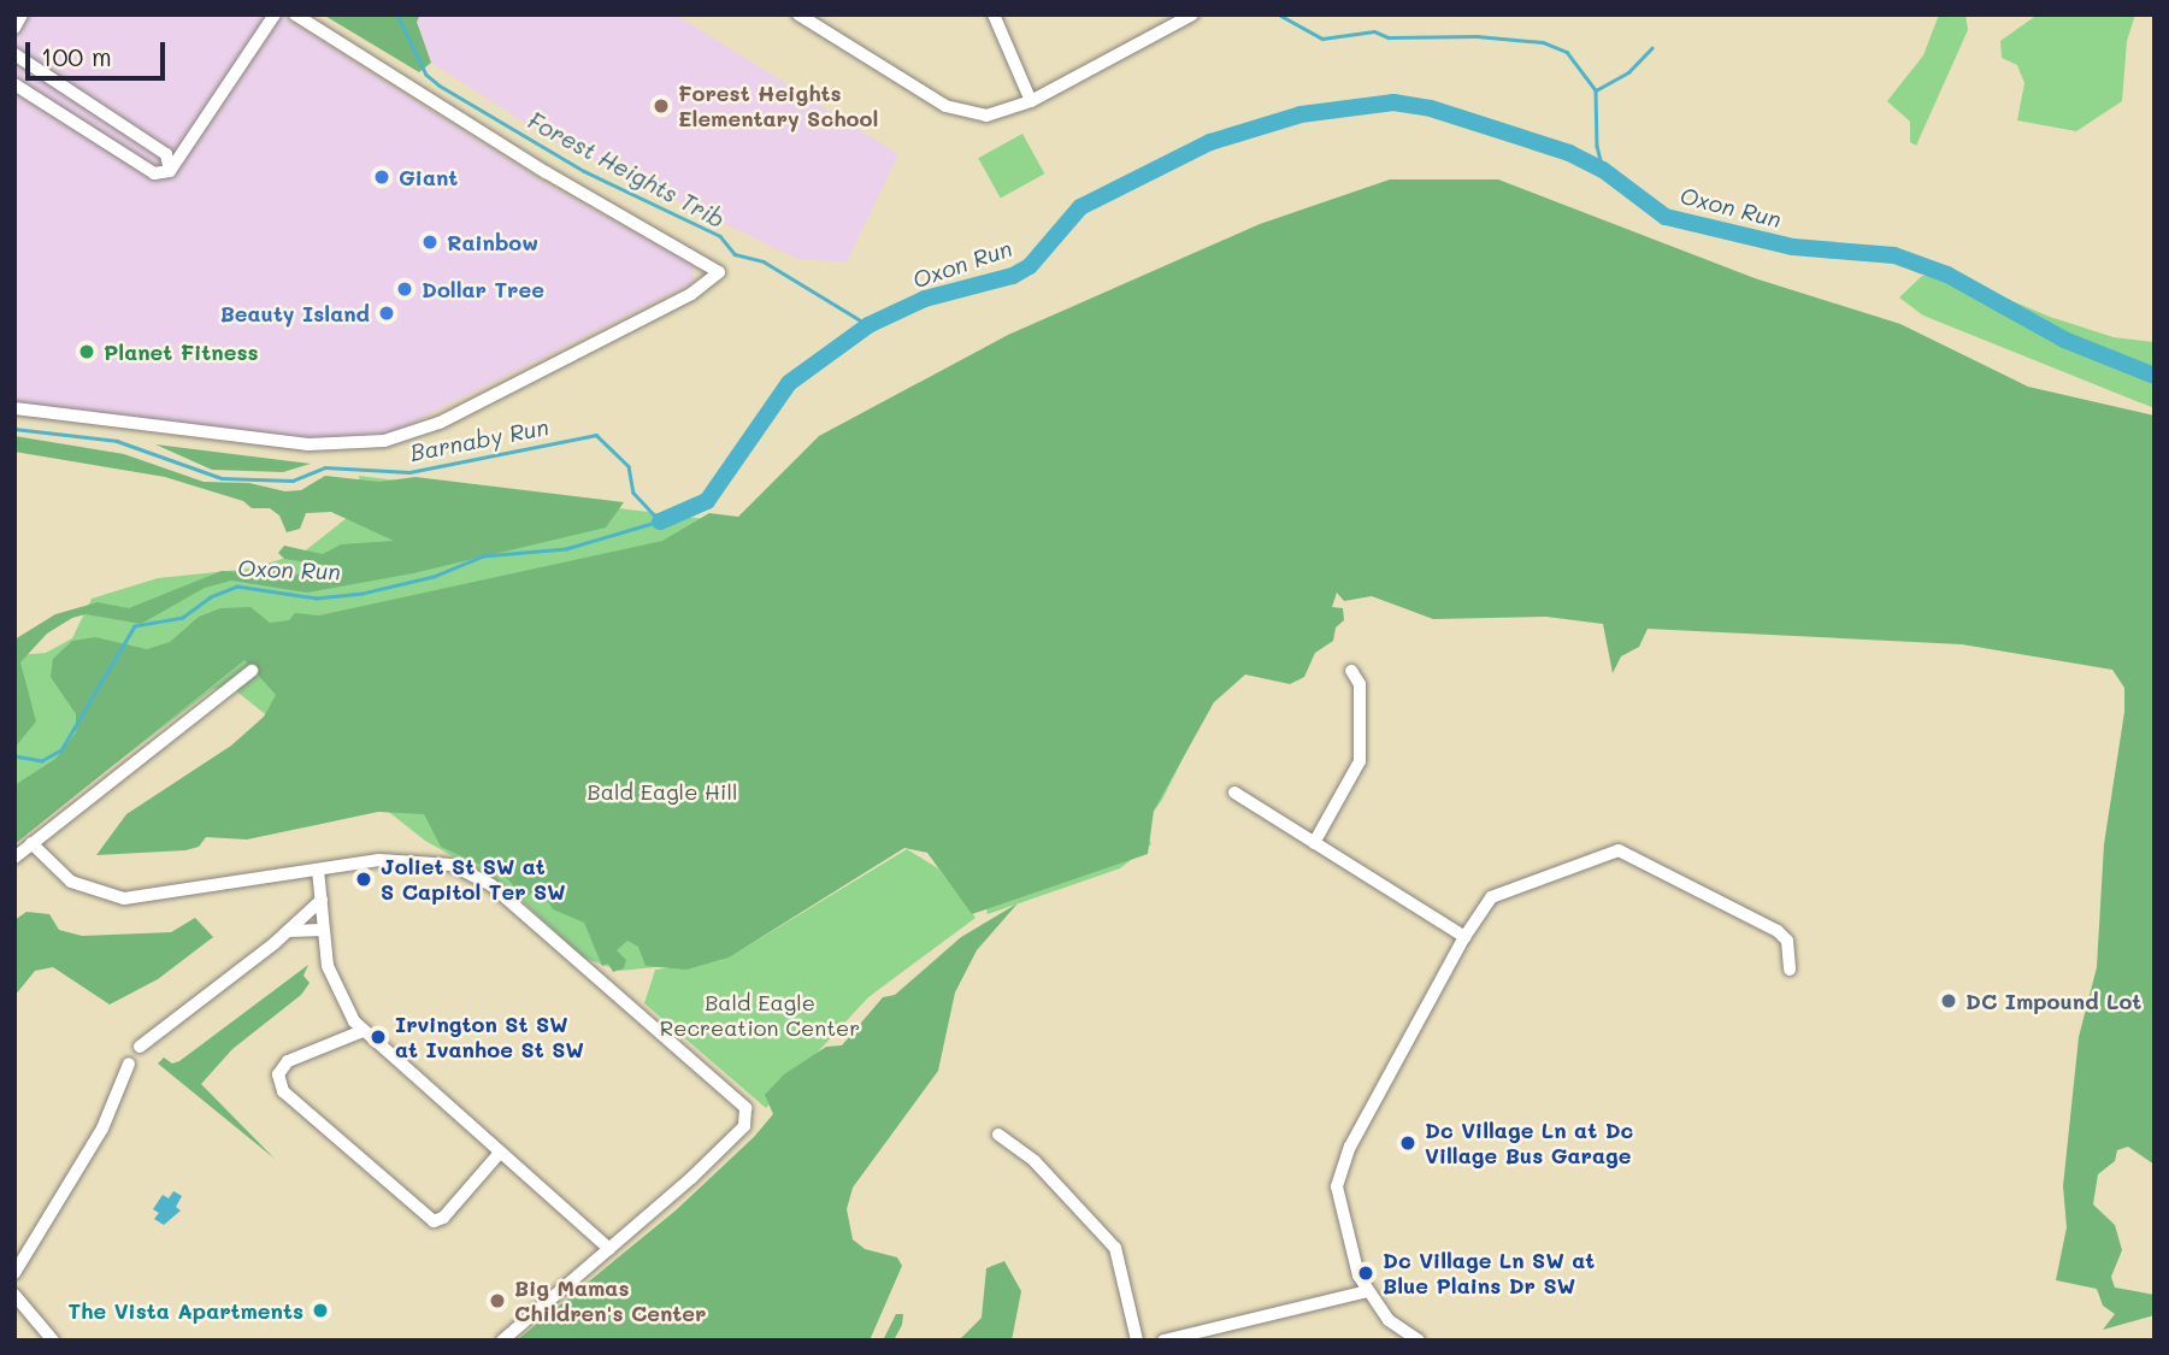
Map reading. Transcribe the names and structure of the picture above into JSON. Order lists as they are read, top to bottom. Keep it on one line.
{"water":["Forest Heights Trib","Oxon Run","Barnaby Run"],"parks":["Bald Eagle Hill","Bald Eagle Recreation Center"],"places":["Forest Heights Elementary School","Giant","Rainbow","Dollar Tree","Beauty Island","Planet Fitness","Joliet St SW at S Capitol Ter SW","DC Impound Lot","Irvington St SW at Ivanhoe St SW","Dc Village Ln at Dc Village Bus Garage","Dc Village Ln SW at Blue Plains Dr SW","Big Mamas Children's Center","The Vista Apartments"],"scale_bar":"100 m"}
